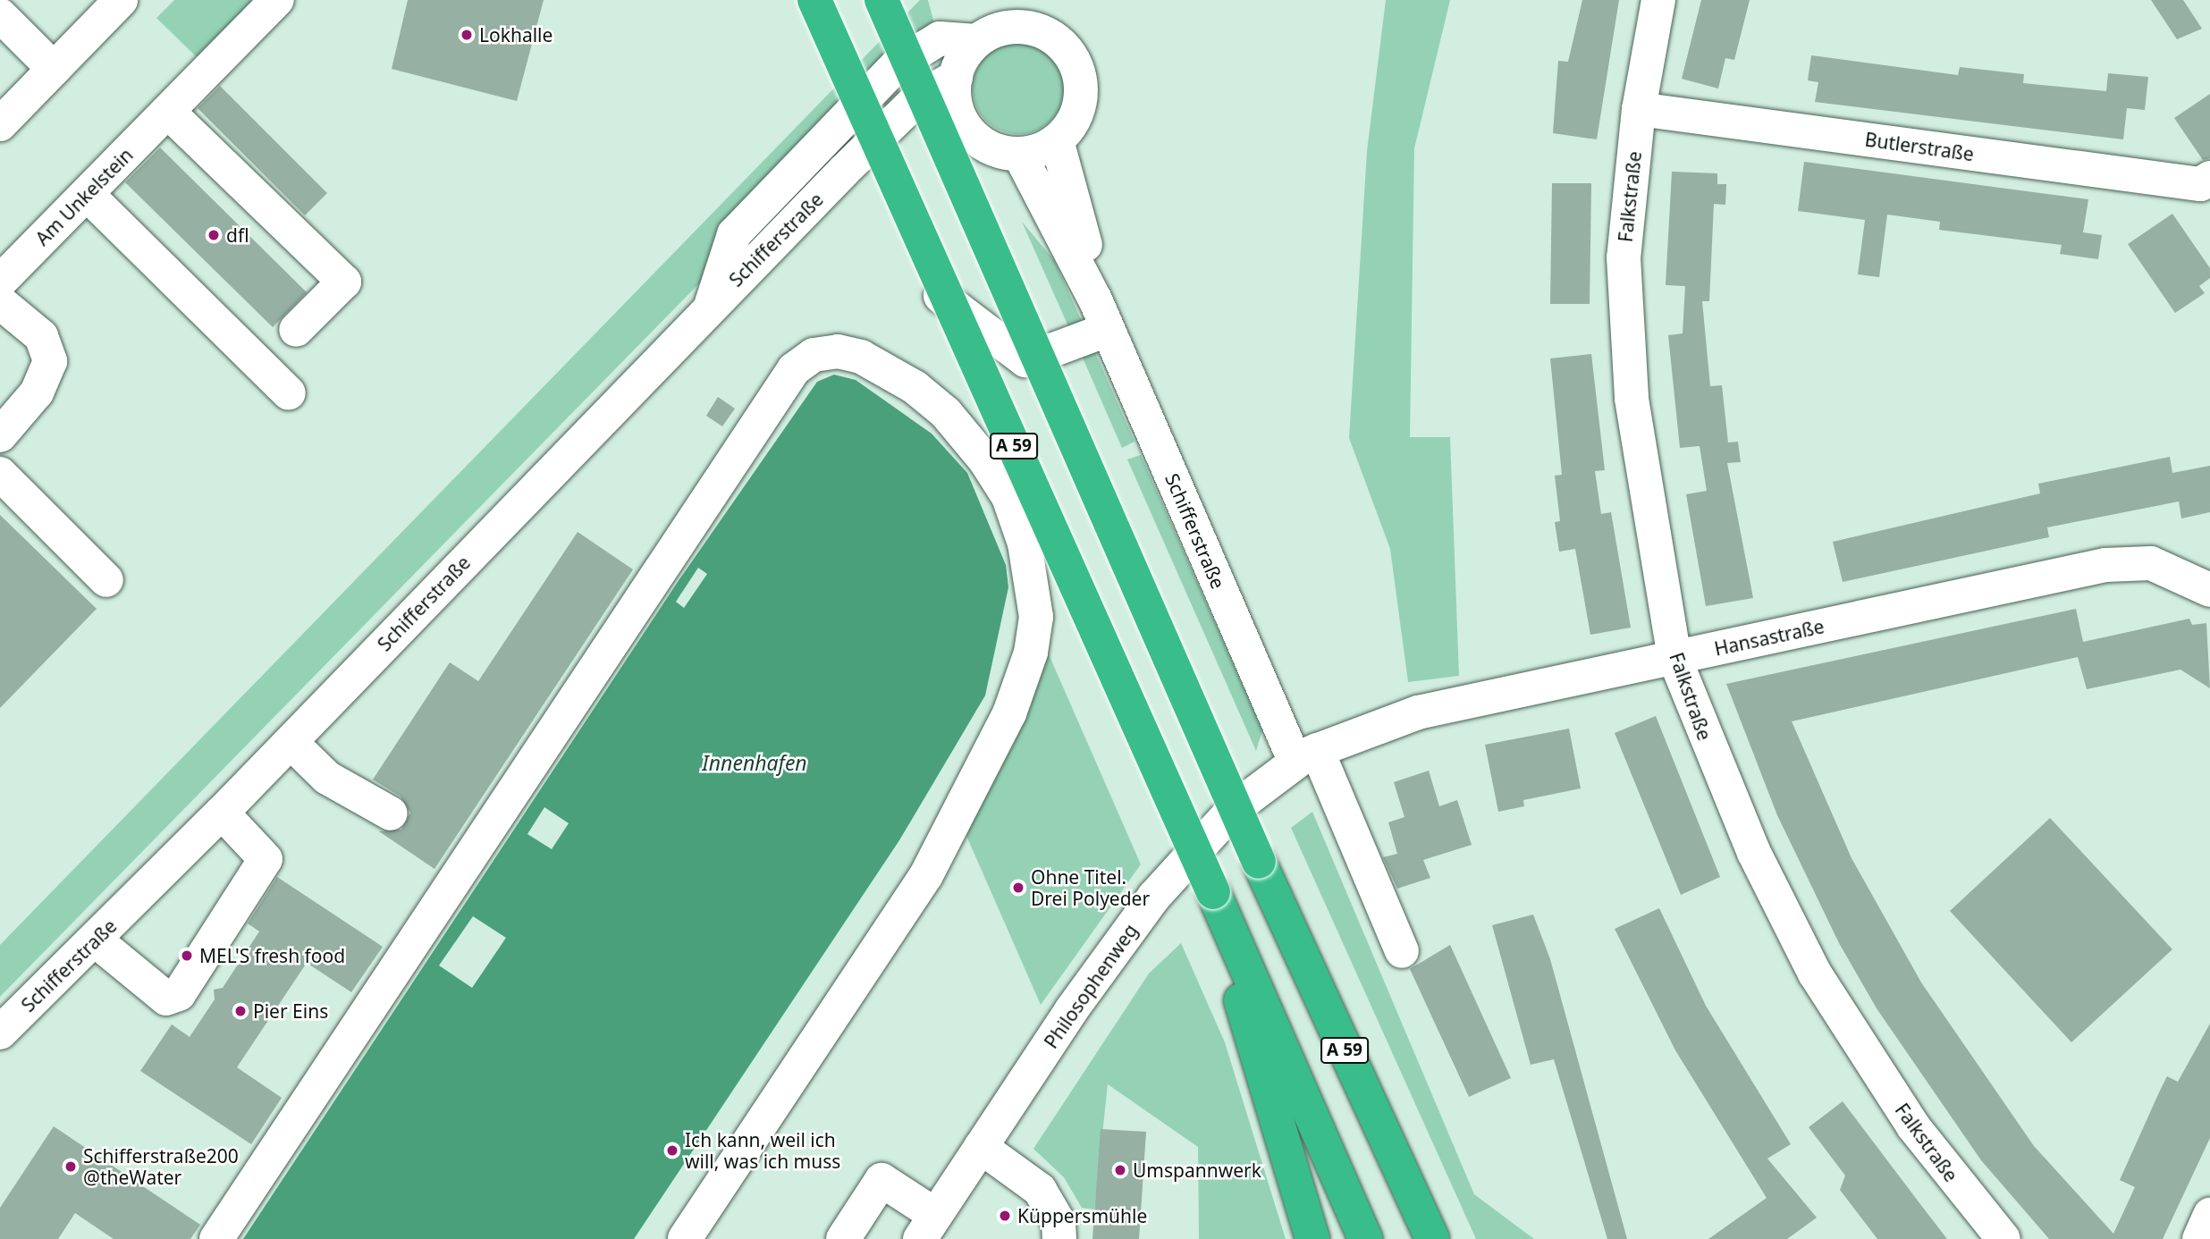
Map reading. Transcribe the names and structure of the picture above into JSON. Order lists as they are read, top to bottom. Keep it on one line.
{"streets":{"highway":["A 59"],"street":["Butlerstraße","Am Unkelstein","Falkstraße","Schifferstraße","Hansastraße","Philosophenweg"]},"crossings":[["Butlerstraße","Falkstraße"],["Falkstraße","Hansastraße"],["Schifferstraße","Hansastraße"],["Schifferstraße","Philosophenweg"],["Hansastraße","Philosophenweg"]],"water":["Innenhafen"],"places":["Lokhalle","dfl","Ohne Titel. Drei Polyeder","MEL'S fresh food","Pier Eins","Ich kann, weil ich will, was ich muss","Schifferstraße200 @theWater","Umspannwerk","Küppersmühle"]}
